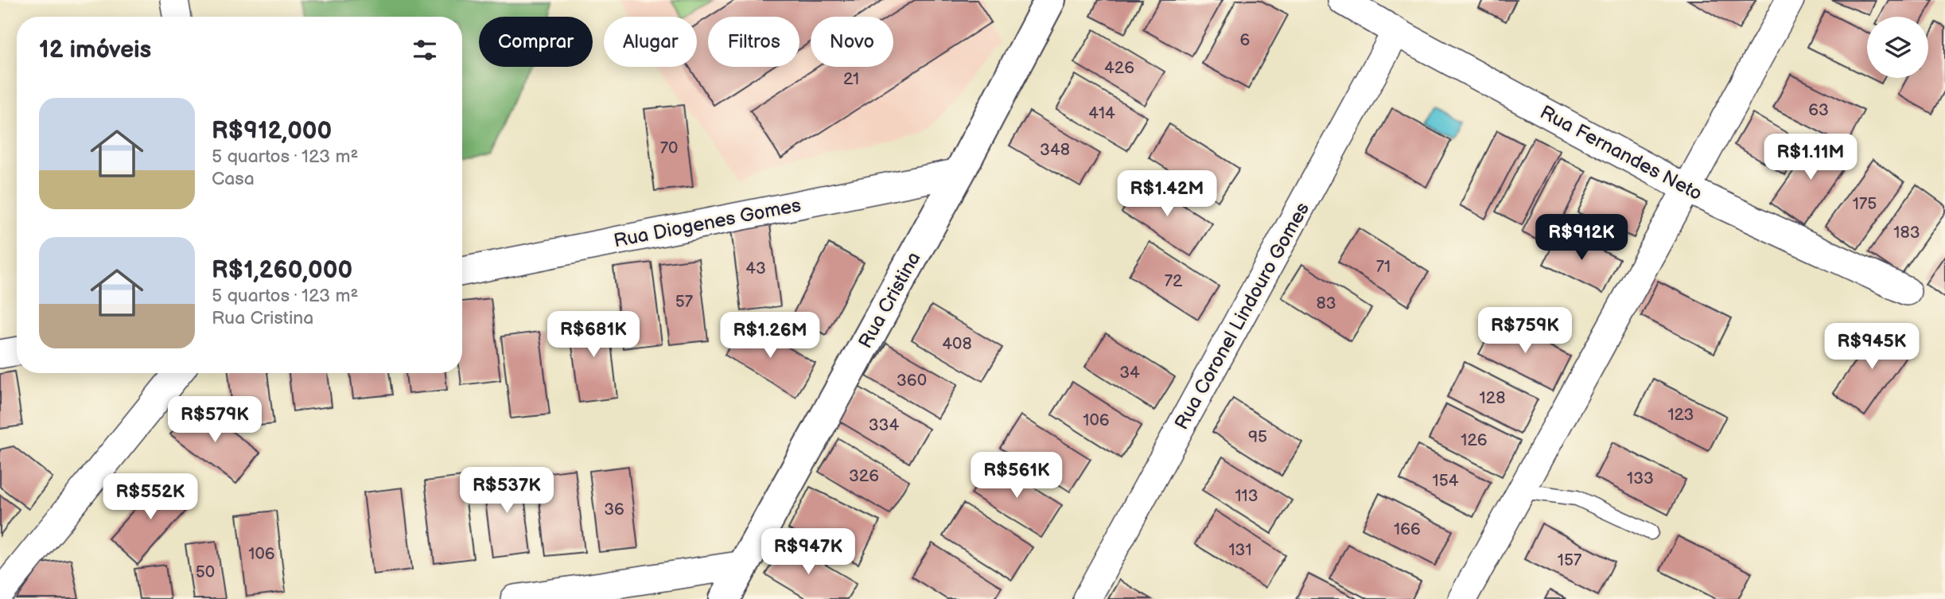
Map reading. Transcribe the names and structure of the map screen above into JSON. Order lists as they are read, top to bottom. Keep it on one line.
{"streets":{"main road":["Rua Cristina"],"street":["Rua Fernandes Neto","Rua Diogenes Gomes","Rua Coronel Lindouro Gomes"]},"crossings":[["Rua Fernandes Neto","Rua Coronel Lindouro Gomes"],["Rua Diogenes Gomes","Rua Cristina"]],"house_numbers":["6","426","21","63","414","70","348","175","183","71","43","72","57","83","408","34","360","128","123","106","334","95","126","326","133","154","113","36","166","131","106","157","50"],"page":{"chip":["Comprar","Alugar","Filtros","Novo"],"heading":"12 imóveis","list":[{"name":"R$912,000","note":"5 quartos · 123 m² · Casa"},{"name":"R$1,260,000","note":"5 quartos · 123 m² · Rua Cristina"}],"price":["R$1.11M","R$1.42M","R$912K","R$759K","R$681K","R$1.26M","R$945K","R$579K","R$561K","R$537K","R$552K","R$947K"]}}
